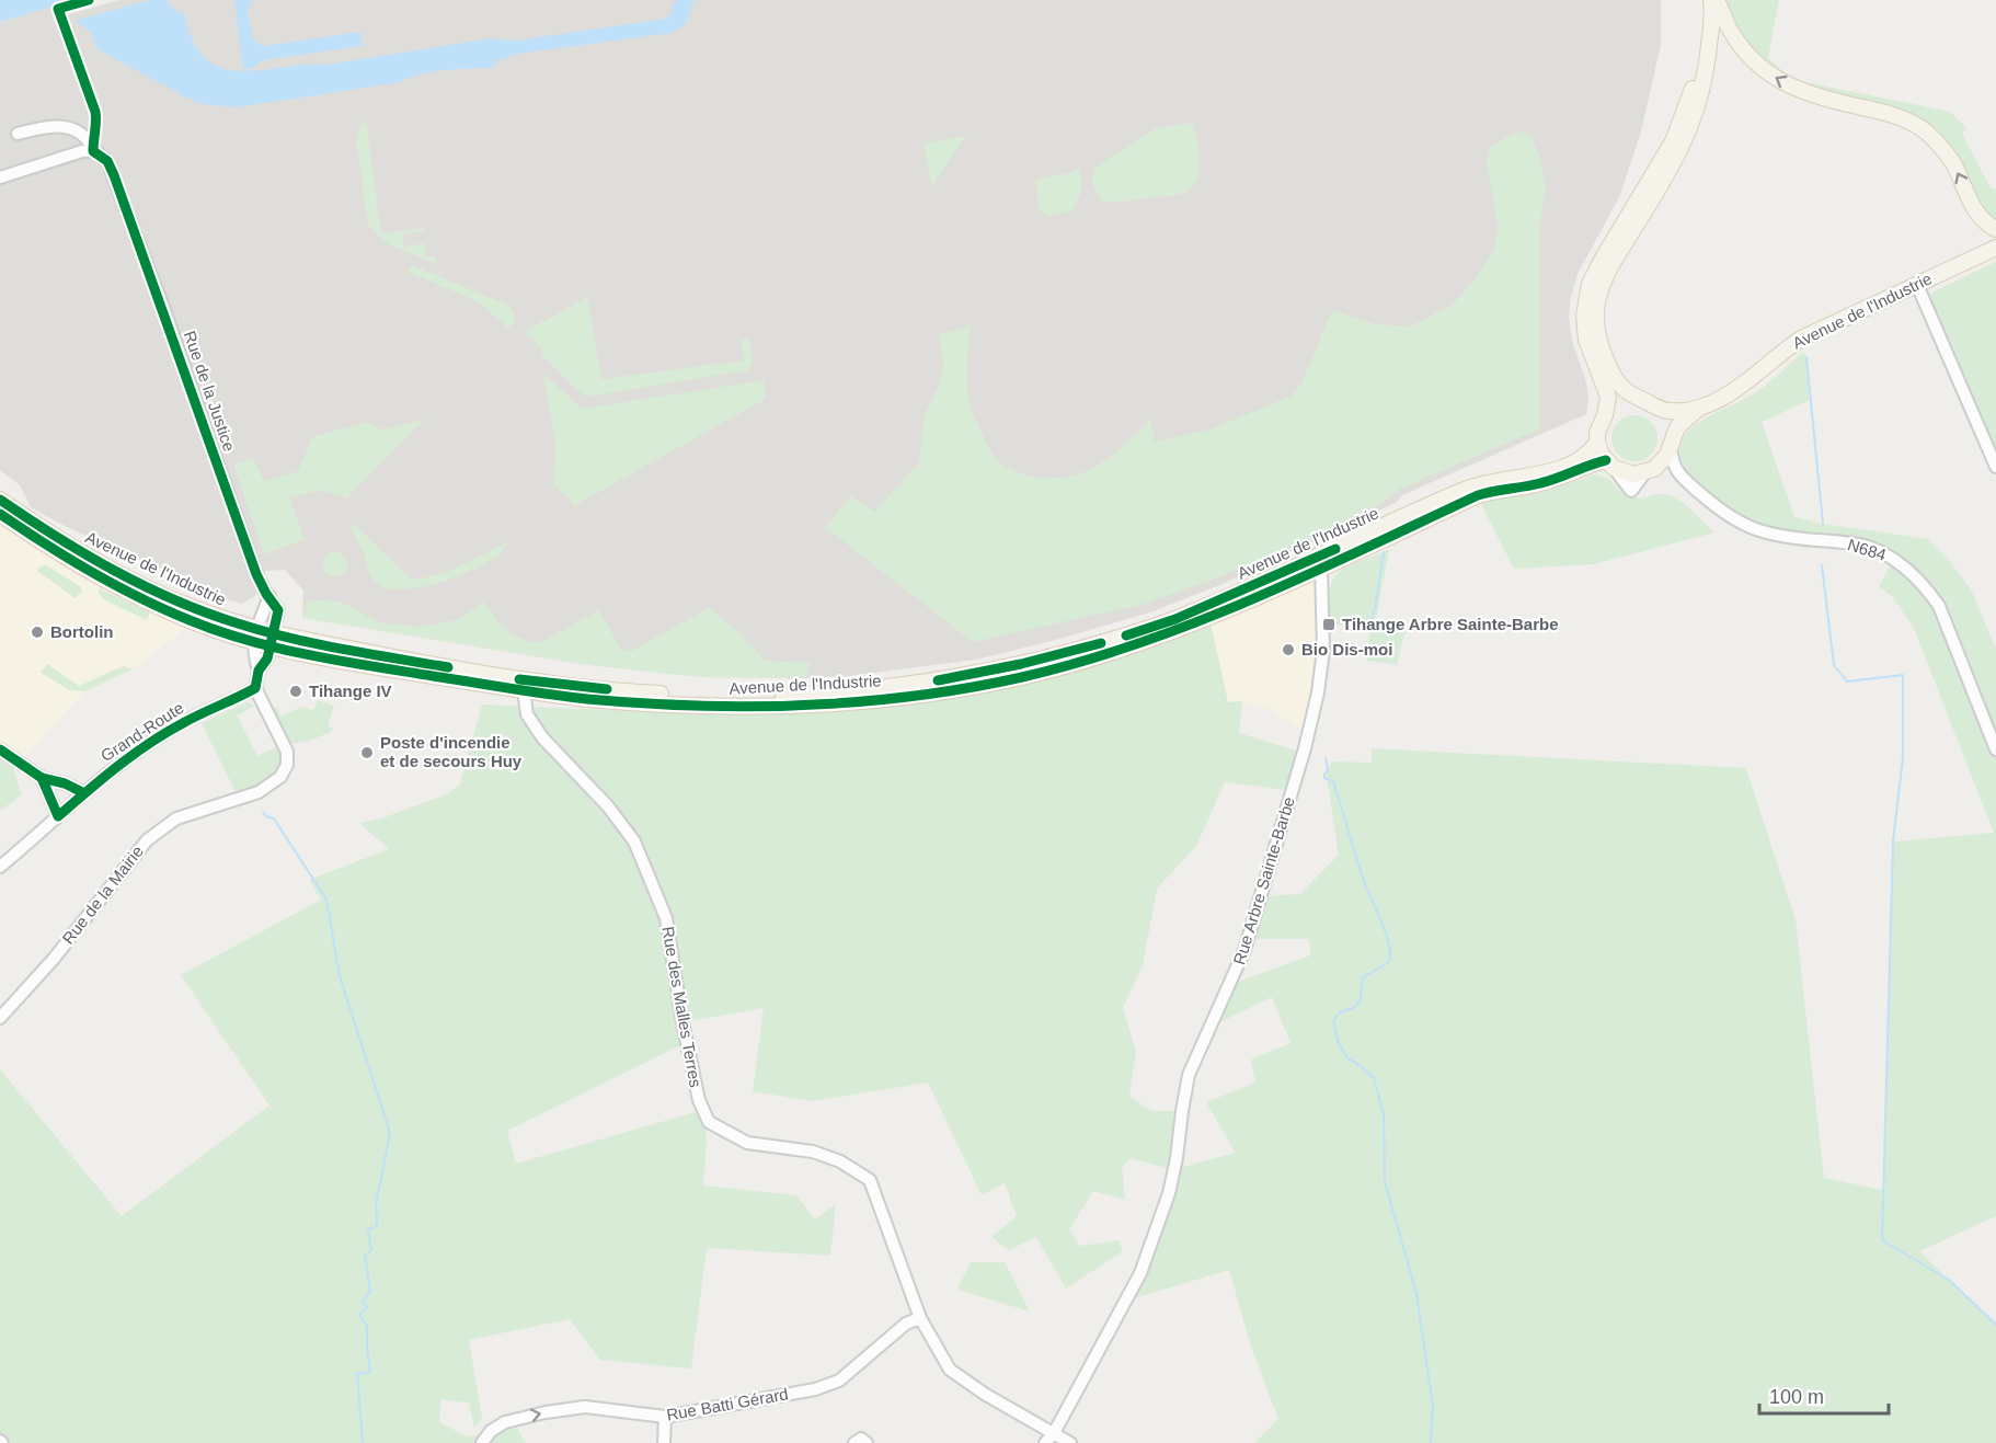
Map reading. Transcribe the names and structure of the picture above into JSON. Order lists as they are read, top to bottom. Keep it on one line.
{"streets":{"main road":["Avenue de l'Industrie"],"street":["Rue de la Justice","N684","Grand-Route","Rue Arbre Sainte-Barbe","Rue de la Mairie","Rue des Malles Terres","Rue Batti Gérard"]},"crossings":[["Avenue de l'Industrie","Rue de la Justice"],["Avenue de l'Industrie","Rue Arbre Sainte-Barbe"],["Avenue de l'Industrie","Rue des Malles Terres"],["Grand-Route","Rue de la Mairie"],["Rue Arbre Sainte-Barbe","Rue des Malles Terres"],["Rue des Malles Terres","Rue Batti Gérard"]],"one_way":["Rue Batti Gérard"],"places":{"transit":["Tihange Arbre Sainte-Barbe"],"other":["Bortolin","Bio Dis-moi","Tihange IV","Poste d'incendie et de secours Huy"]},"scale_bar":"100 m"}
